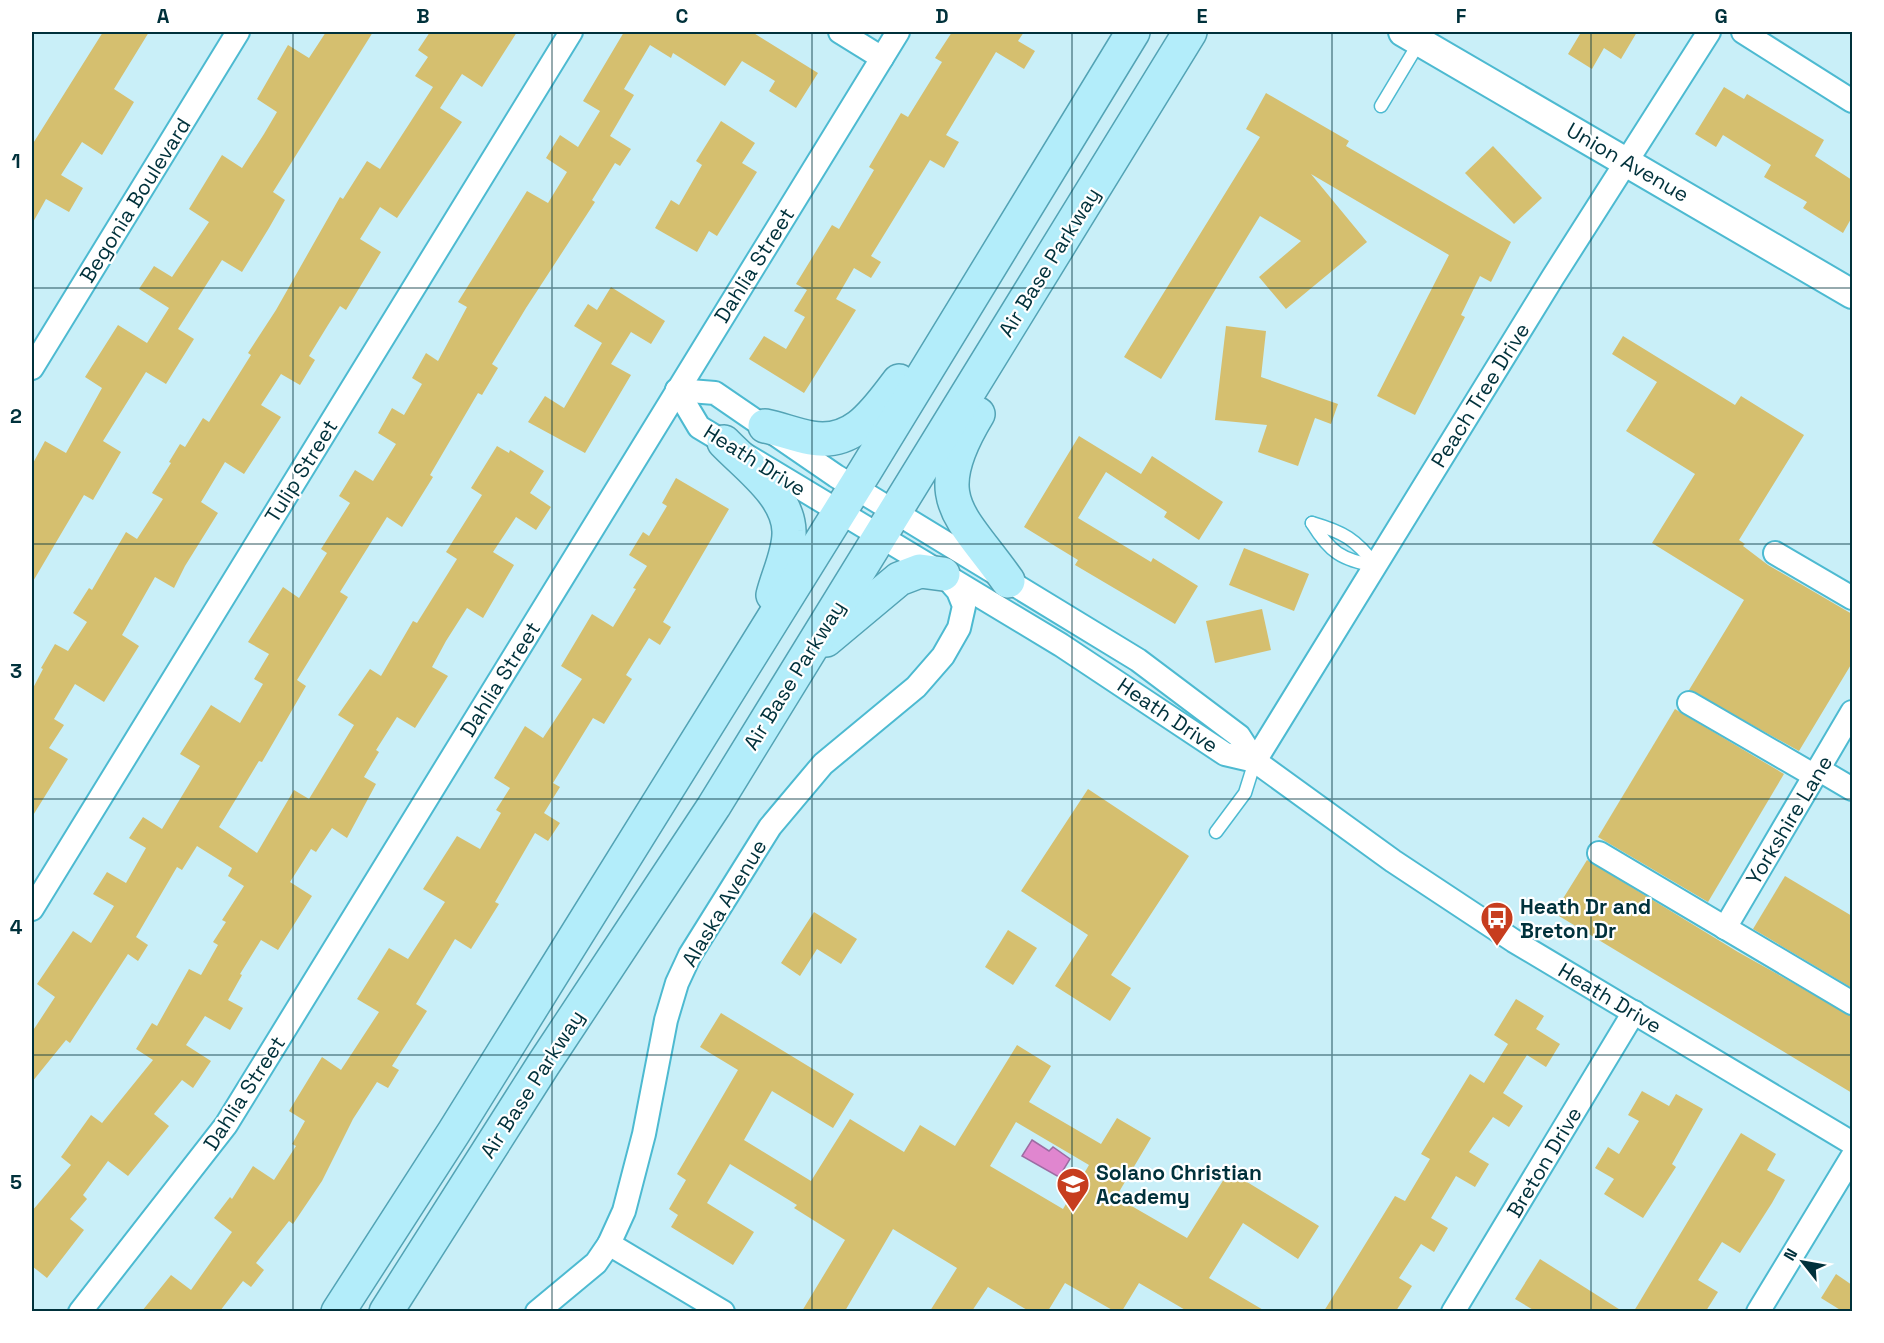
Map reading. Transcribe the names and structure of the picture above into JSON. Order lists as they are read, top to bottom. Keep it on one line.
{"streets":{"main road":["Air Base Parkway"],"street":["Union Avenue","Begonia Boulevard","Dahlia Street","Peach Tree Drive","Heath Drive","Tulip Street","Yorkshire Lane","Alaska Avenue","Breton Drive"]},"crossings":[["Union Avenue","Peach Tree Drive"],["Air Base Parkway","Heath Drive"],["Dahlia Street","Heath Drive"],["Peach Tree Drive","Heath Drive"],["Heath Drive","Alaska Avenue"],["Heath Drive","Breton Drive"]],"places":{"bus stop":["Heath Dr and Breton Dr"],"school or university":["Solano Christian Academy"]},"north":"top left","grid":{"columns":["A","B","C","D","E","F","G"],"rows":["1","2","3","4","5"]}}
